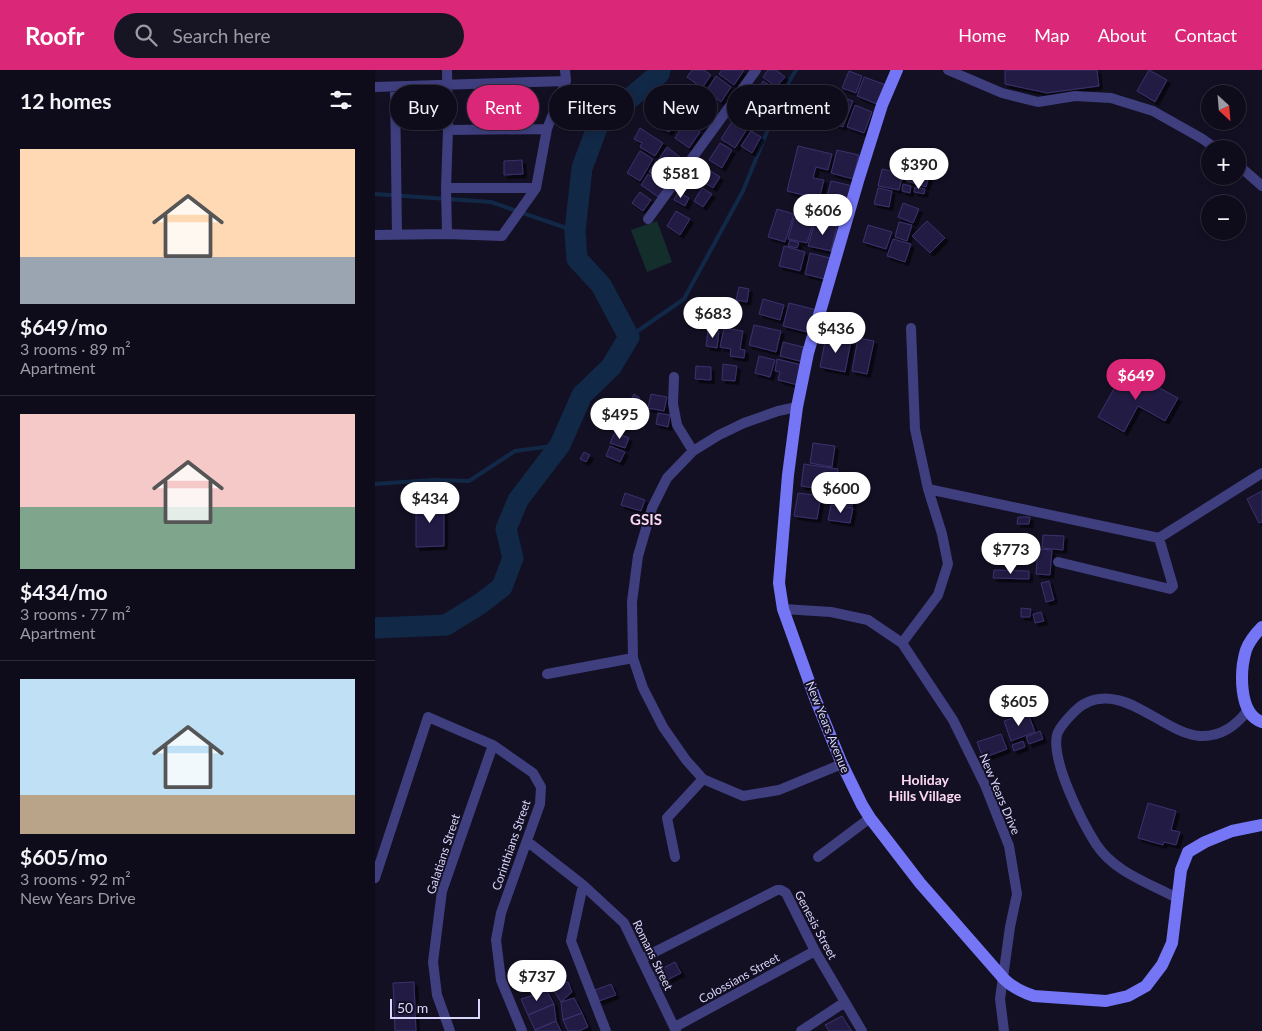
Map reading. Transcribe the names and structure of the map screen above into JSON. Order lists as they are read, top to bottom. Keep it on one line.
{"streets":{"street":["New Years Avenue","New Years Drive","Corinthians Street","Galatians Street","Genesis Street","Romans Street","Colossians Street"]},"crossings":[["New Years Avenue","New Years Drive"],["Corinthians Street","Galatians Street"],["Corinthians Street","Romans Street"],["Genesis Street","Romans Street"],["Genesis Street","Colossians Street"],["Romans Street","Colossians Street"]],"districts":["GSIS","Holiday Hills Village"],"scale_bar":"50 m","north":"bottom right","page":{"header":"Roofr","search":"Search here","nav":["Home","Map","About","Contact"],"heading":"12 homes","map_buttons":["+","−"],"chip":["Buy","Rent","Filters","New","Apartment"],"list":[{"name":"$649/mo","note":"3 rooms · 89 m² · Apartment"},{"name":"$434/mo","note":"3 rooms · 77 m² · Apartment"},{"name":"$605/mo","note":"3 rooms · 92 m² · New Years Drive"}],"price":["$390","$581","$606","$683","$436","$649","$495","$600","$434","$773","$605","$737"],"scale":"50 m"}}
